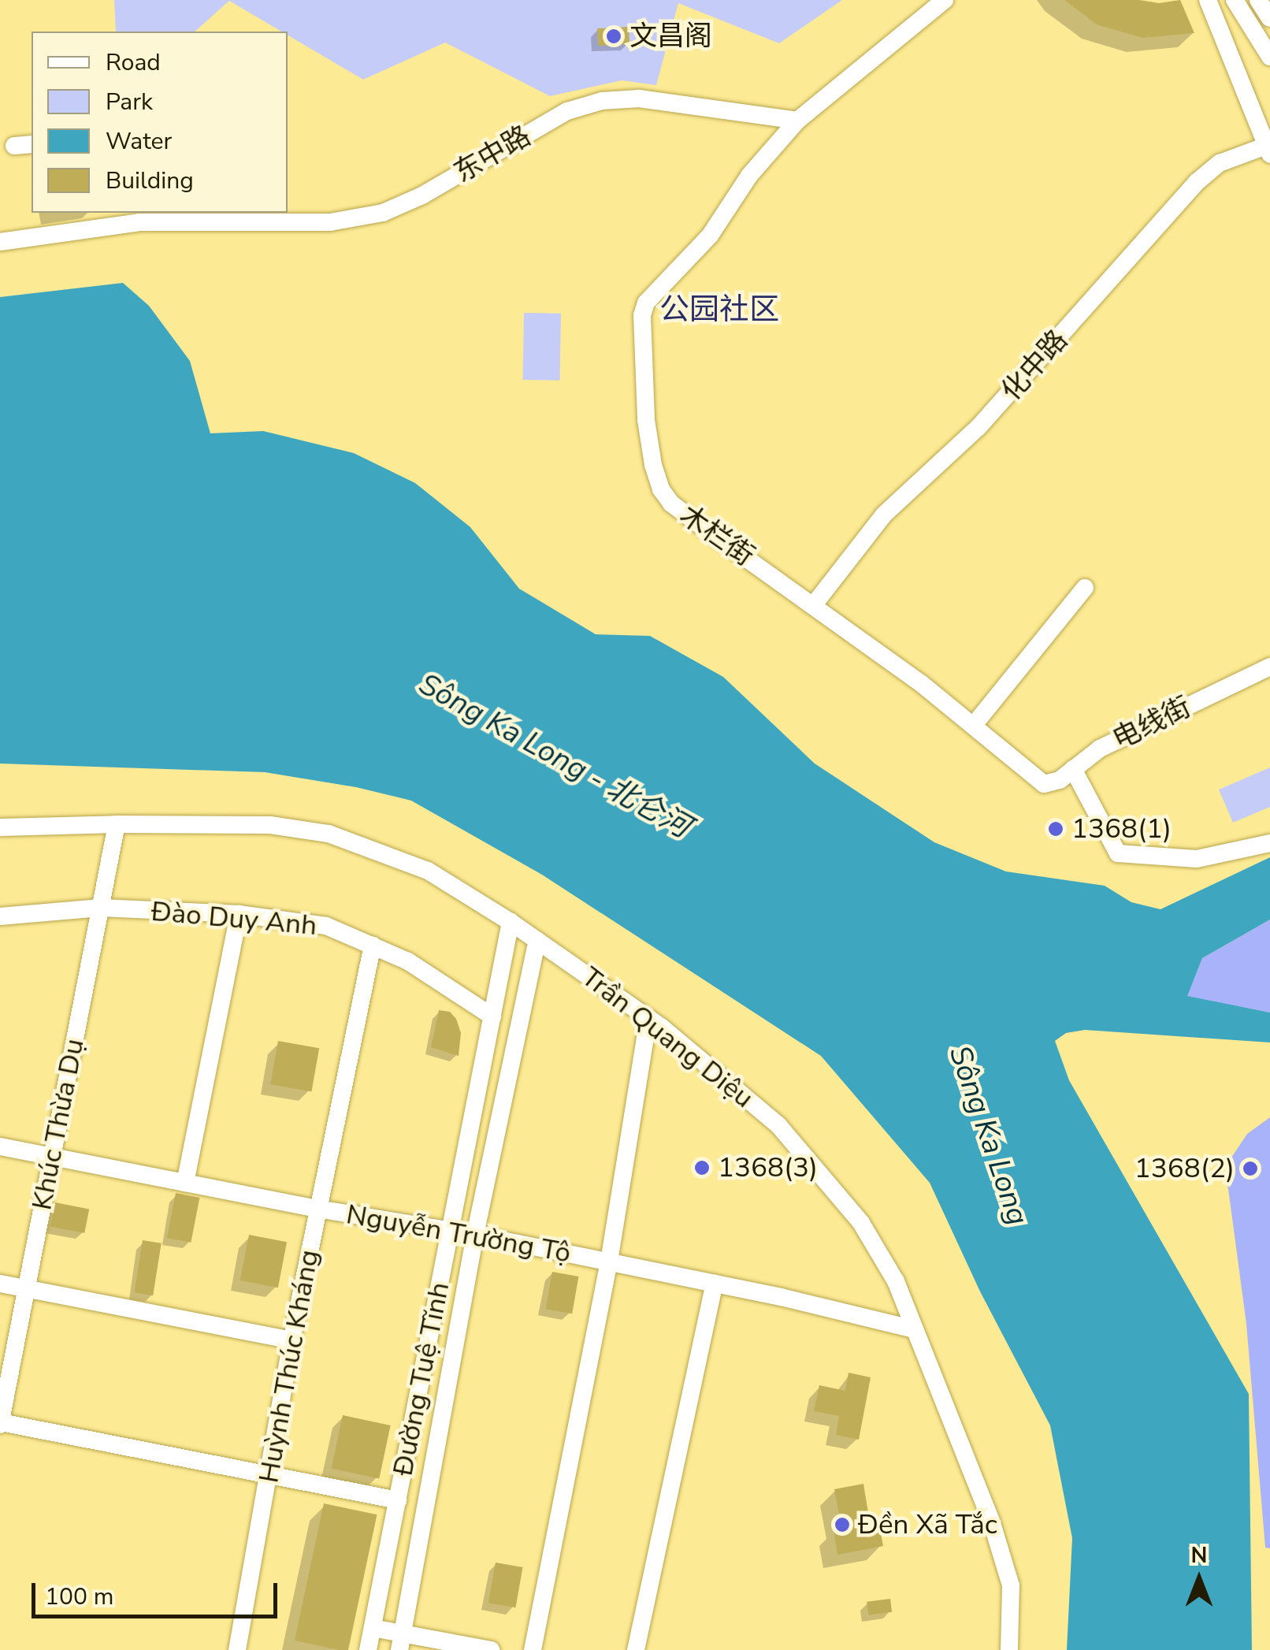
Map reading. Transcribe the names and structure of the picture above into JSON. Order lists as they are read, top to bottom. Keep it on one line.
{"streets":{"street":["东中路","化中路","木栏街","电线街","Đào Duy Anh","Trần Quang Diệu","Khúc Thừa Dụ","Nguyễn Trường Tộ","Huỳnh Thúc Kháng","Đường Tuệ Tĩnh"]},"crossings":[["东中路","木栏街"],["化中路","木栏街"],["木栏街","电线街"],["Đào Duy Anh","Khúc Thừa Dụ"],["Đào Duy Anh","Huỳnh Thúc Kháng"],["Đào Duy Anh","Đường Tuệ Tĩnh"],["Trần Quang Diệu","Khúc Thừa Dụ"],["Trần Quang Diệu","Nguyễn Trường Tộ"],["Trần Quang Diệu","Đường Tuệ Tĩnh"],["Khúc Thừa Dụ","Nguyễn Trường Tộ"],["Nguyễn Trường Tộ","Huỳnh Thúc Kháng"],["Nguyễn Trường Tộ","Đường Tuệ Tĩnh"]],"districts":["公园社区"],"water":["Sông Ka Long - 北仑河","Sông Ka Long"],"places":["文昌阁","1368(1)","1368(3)","1368(2)","Đền Xã Tắc"],"legend":["Road","Park","Water","Building"],"scale_bar":"100 m","north":"top"}
